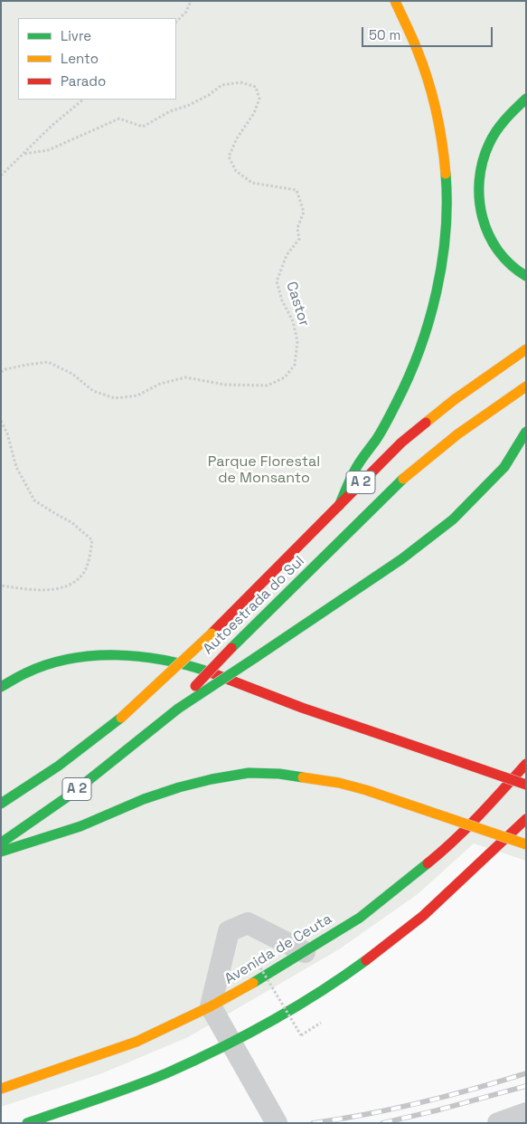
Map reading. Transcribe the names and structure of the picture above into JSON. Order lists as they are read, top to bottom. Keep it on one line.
{"streets":{"highway":["A 2","Autoestrada do Sul","Avenida de Ceuta"],"path":["Castor"]},"parks":["Parque Florestal de Monsanto"],"legend":["Livre","Lento","Parado"],"scale_bar":"50 m"}
